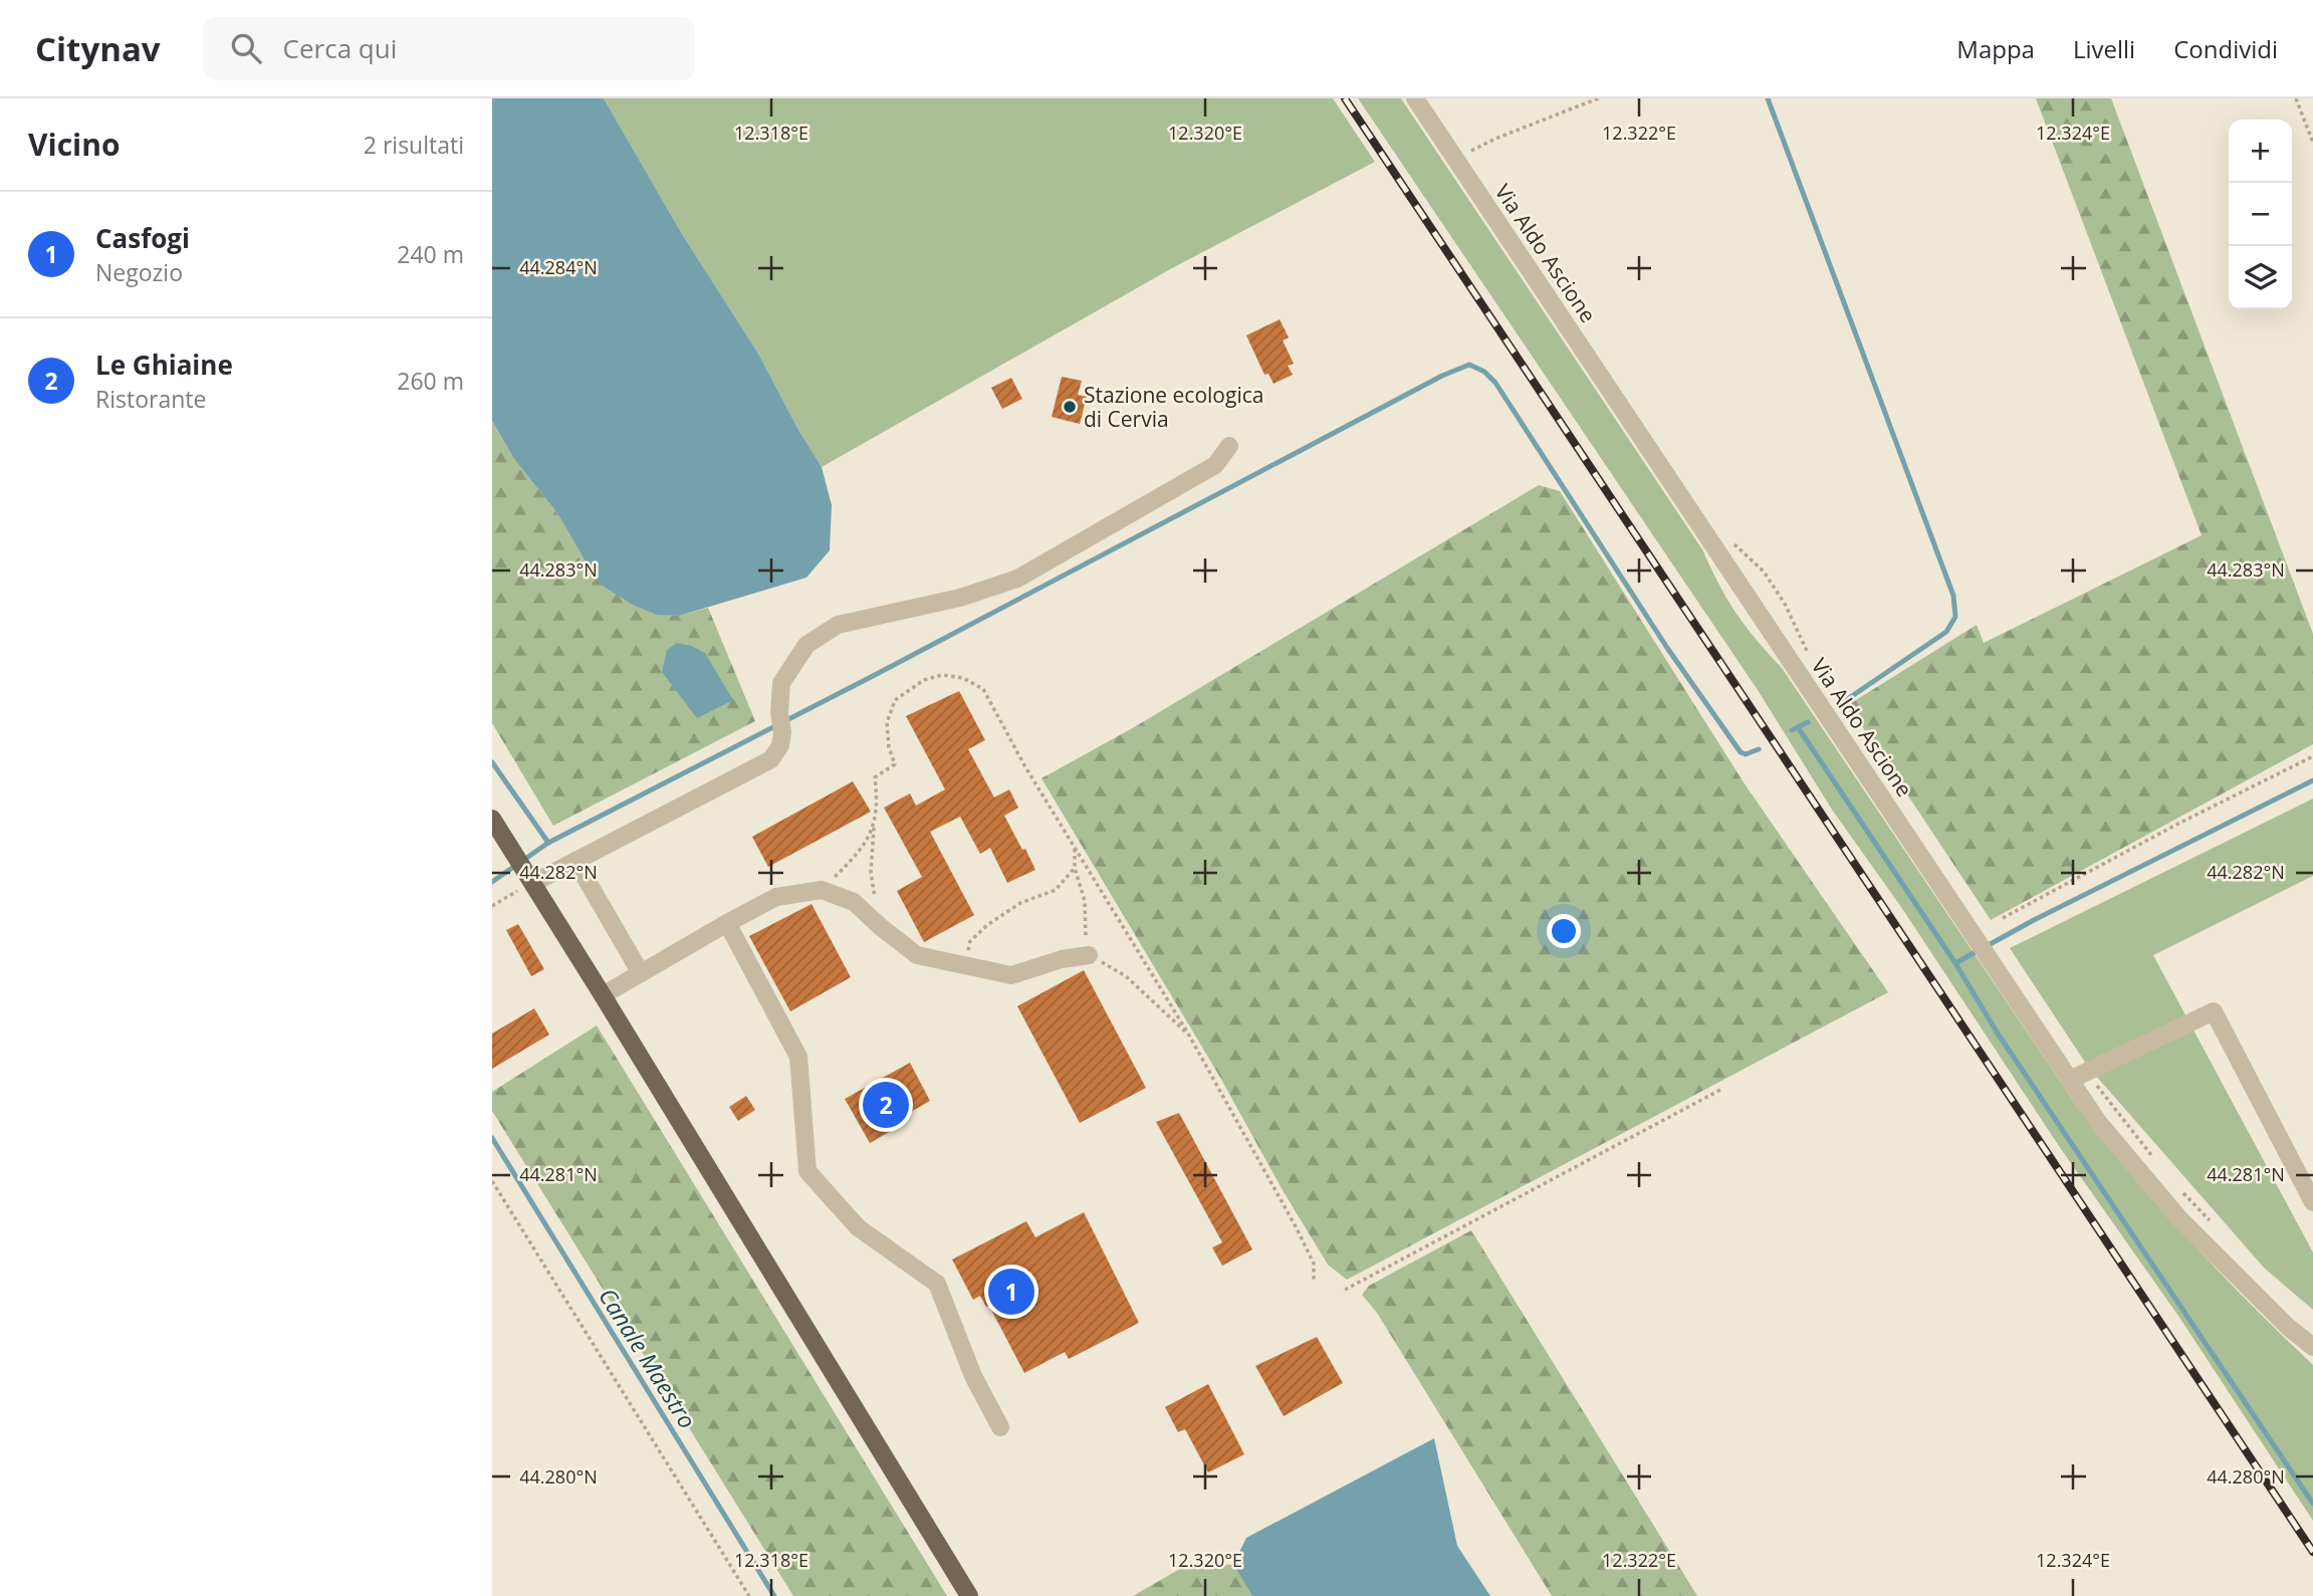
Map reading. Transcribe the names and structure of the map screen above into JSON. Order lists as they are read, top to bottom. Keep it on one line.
{"streets":{"street":["Via Aldo Ascione"]},"water":["Canale Maestro"],"places":["Stazione ecologica di Cervia"],"page":{"header":"Citynav","search":"Cerca qui","nav":["Mappa","Livelli","Condividi"],"heading":["Vicino","2 risultati"],"map_buttons":["+","−"],"list":[{"mark":"1","name":"Casfogi","note":"Negozio","value":"240 m"},{"mark":"2","name":"Le Ghiaine","note":"Ristorante","value":"260 m"}],"pins":["2","1"]},"coordinates":["12.318°E","12.320°E","12.322°E","12.324°E","44.284°N","44.283°N","44.282°N","44.281°N","44.280°N"]}
